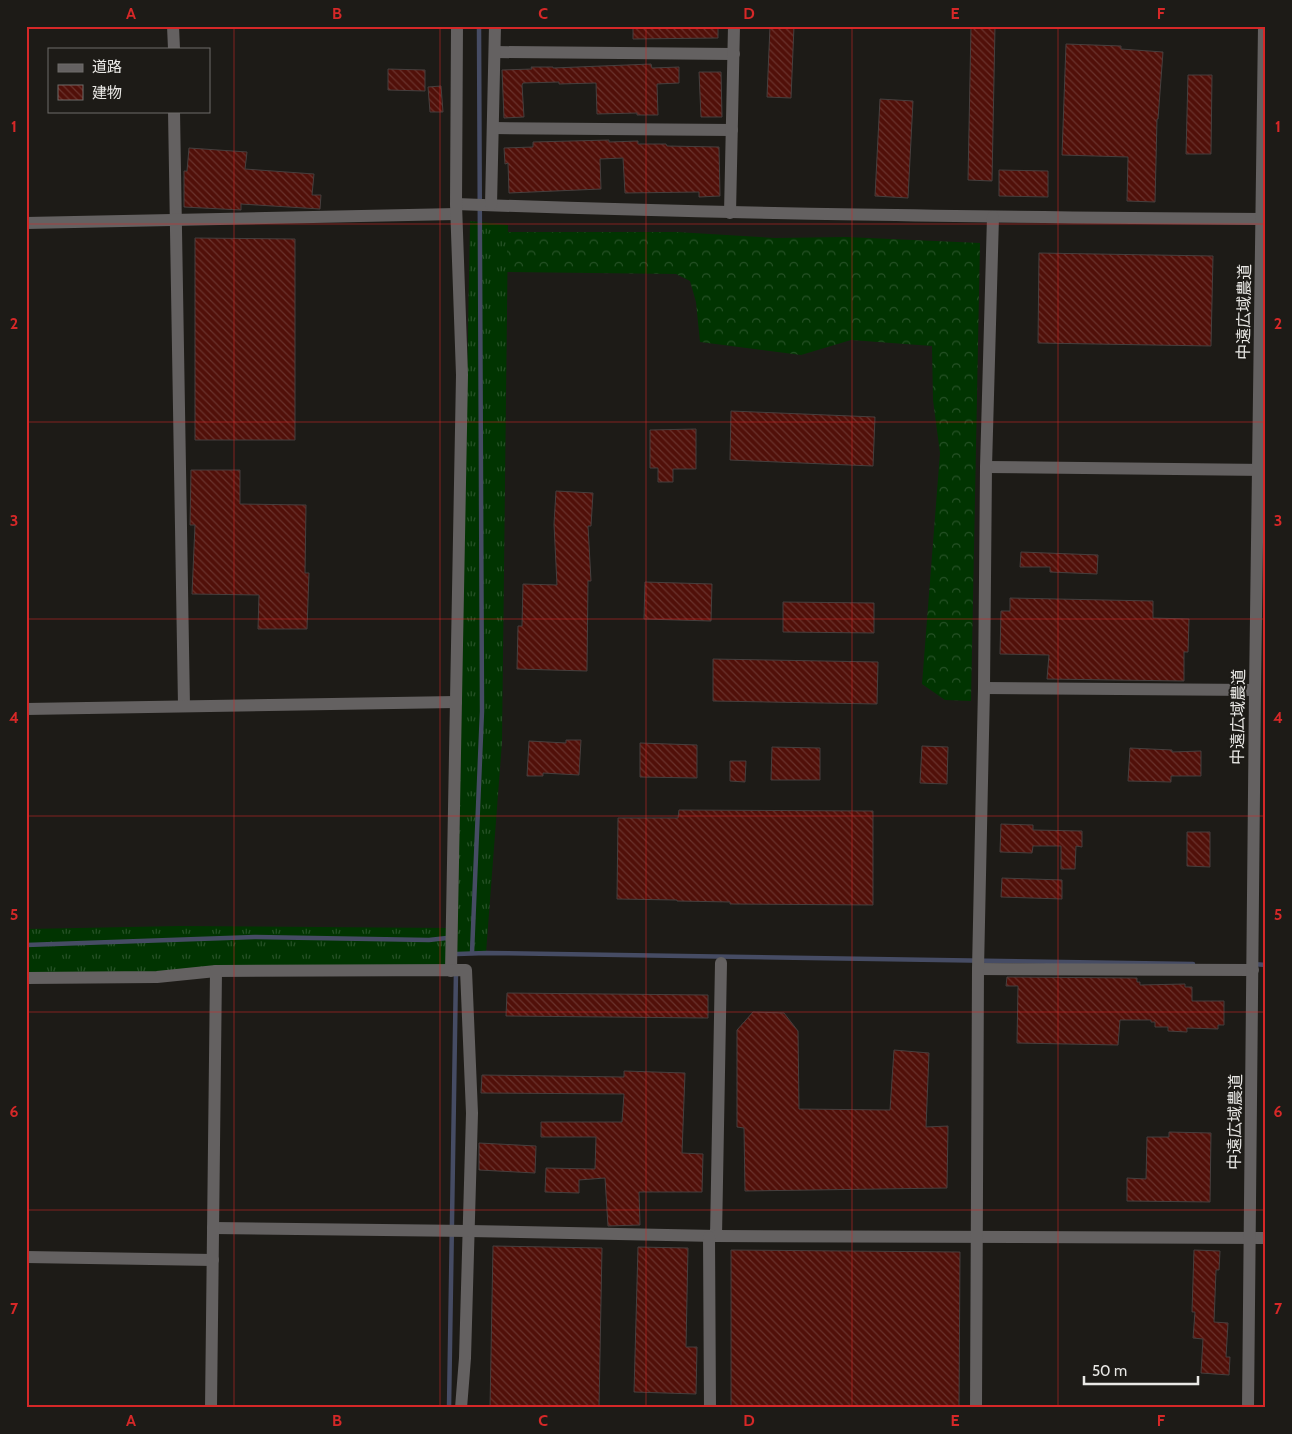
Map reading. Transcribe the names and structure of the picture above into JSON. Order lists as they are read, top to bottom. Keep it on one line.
{"streets":{"street":["中遠広域農道"]},"legend":["道路","建物"],"scale_bar":"50 m","grid":{"columns":["A","B","C","D","E","F"],"rows":["1","2","3","4","5","6","7"]}}
